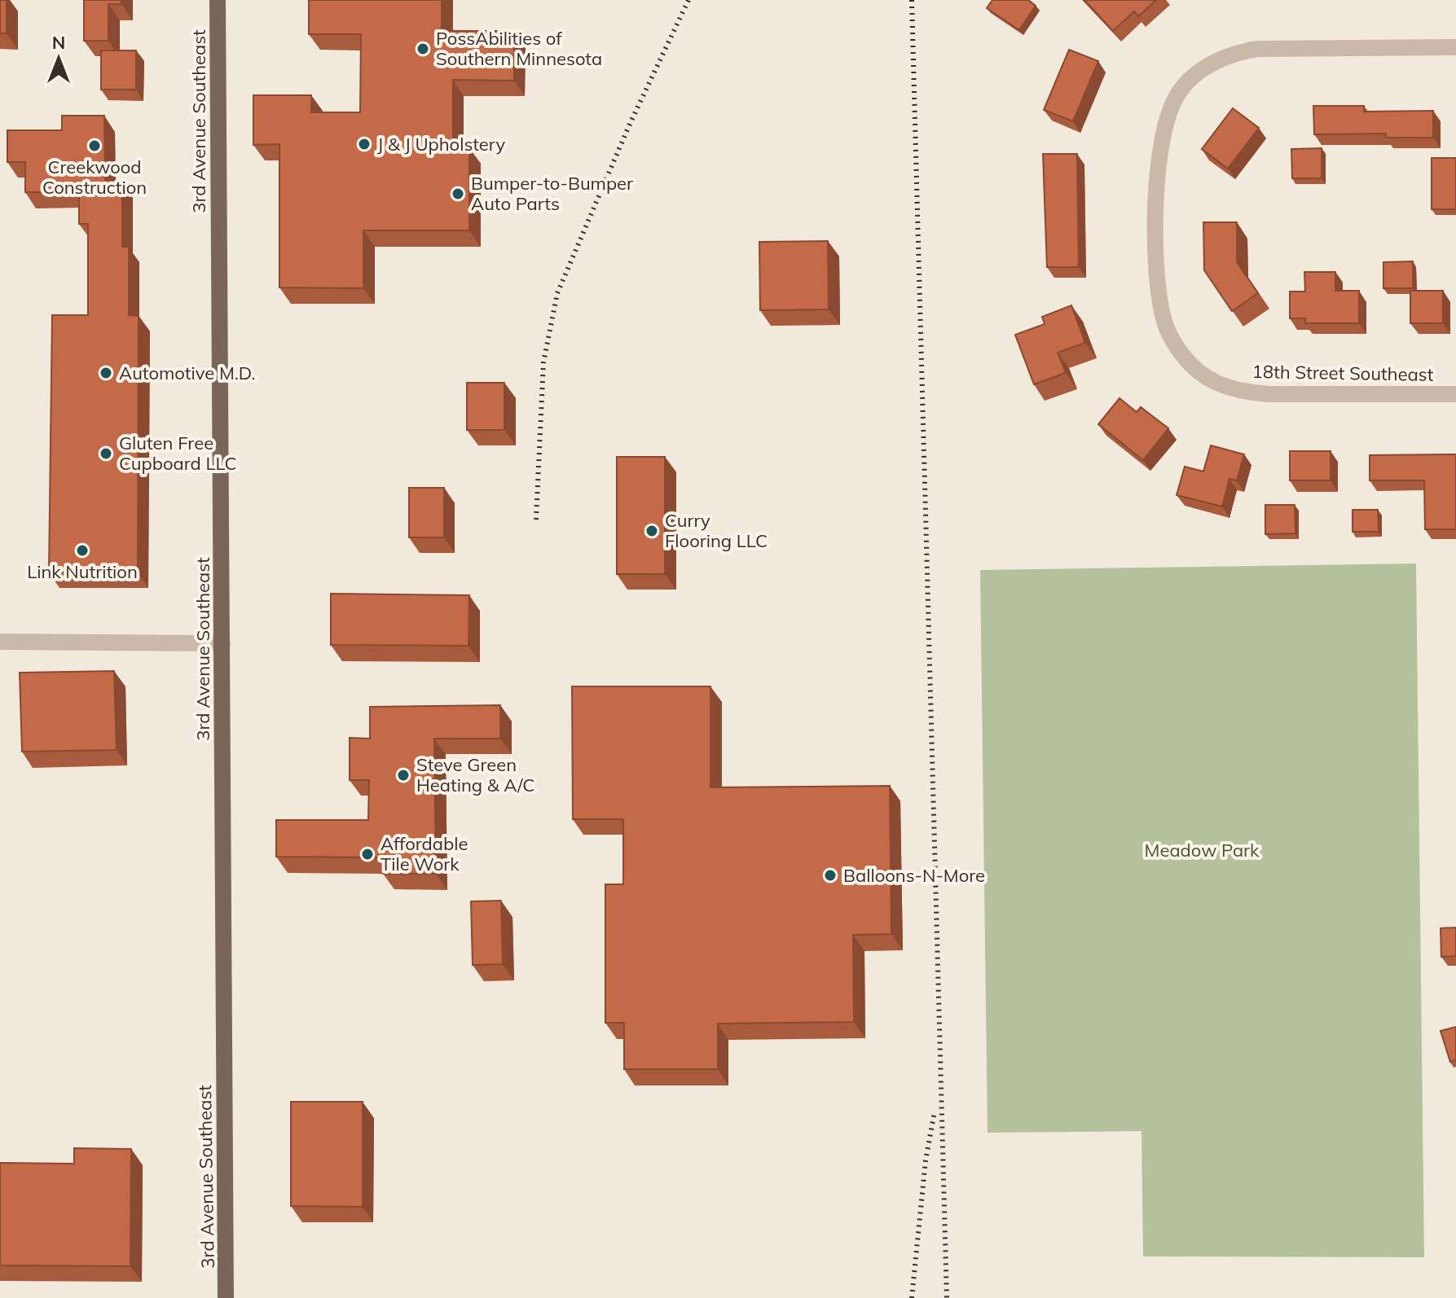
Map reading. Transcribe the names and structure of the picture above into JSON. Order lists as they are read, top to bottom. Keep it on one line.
{"streets":{"main road":["3rd Avenue Southeast"],"street":["18th Street Southeast"]},"parks":["Meadow Park"],"places":["PossAbilities of Southern Minnesota","J & J Upholstery","Creekwood Construction","Bumper-to-Bumper Auto Parts","Automotive M.D.","Gluten Free Cupboard LLC","Curry Flooring LLC","Link Nutrition","Steve Green Heating & A/C","Affordable Tile Work","Balloons-N-More"],"north":"top"}
